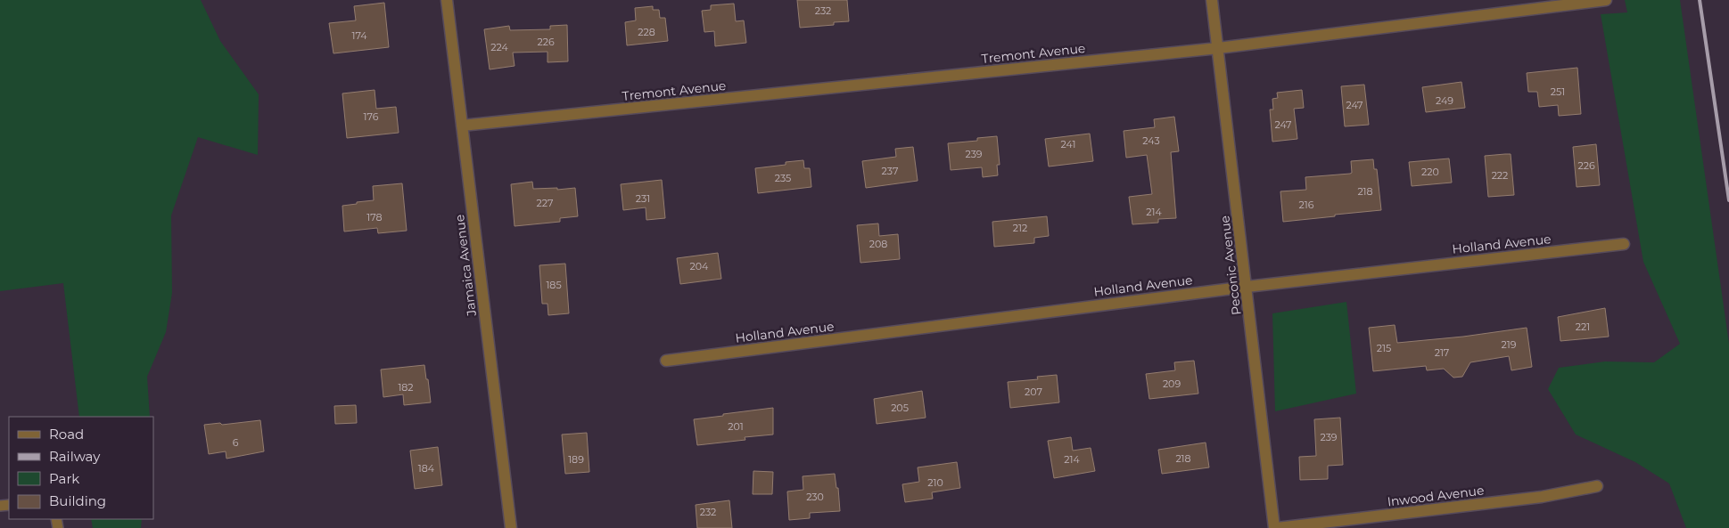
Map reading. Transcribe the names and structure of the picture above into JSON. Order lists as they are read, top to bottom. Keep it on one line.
{"streets":{"street":["Tremont Avenue","Holland Avenue","Jamaica Avenue","Peconic Avenue","Inwood Avenue"]},"crossings":[["Tremont Avenue","Jamaica Avenue"],["Tremont Avenue","Peconic Avenue"],["Holland Avenue","Peconic Avenue"],["Peconic Avenue","Inwood Avenue"]],"house_numbers":["232","228","174","226","224","251","249","247","176","247","243","241","239","226","237","220","222","235","218","231","227","216","214","178","212","208","204","185","221","219","215","217","209","182","207","205","201","239","6","218","189","214","184","210","230","232"],"legend":["Road","Railway","Park","Building"]}
